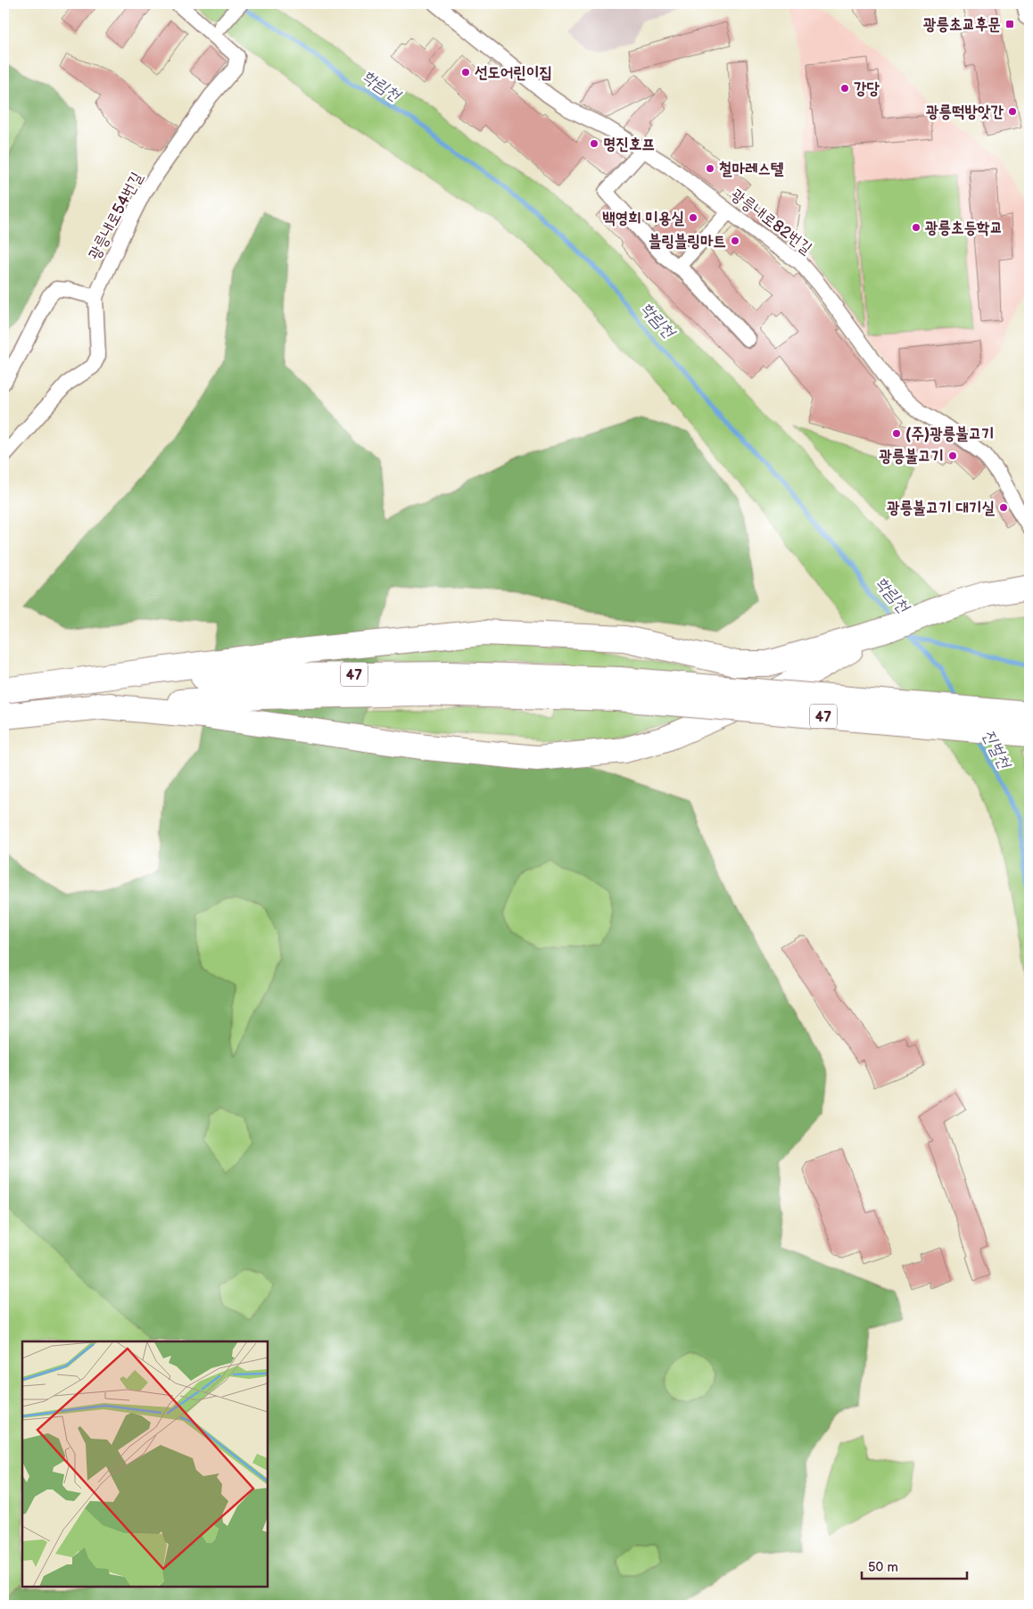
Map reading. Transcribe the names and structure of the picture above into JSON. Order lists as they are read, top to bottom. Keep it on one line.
{"streets":{"highway":["47"],"street":["광릉내로54번길","광릉내로82번길"]},"water":["학림천","진벌천"],"places":{"transit":["광릉초교후문"],"other":["선도어린이집","강당","광릉떡방앗간","명진호프","철마레스텔","백영희 미용실","광릉초등학교","블링블링마트","(주)광릉불고기","광릉불고기","광릉불고기 대기실"]},"scale_bar":"50 m"}
